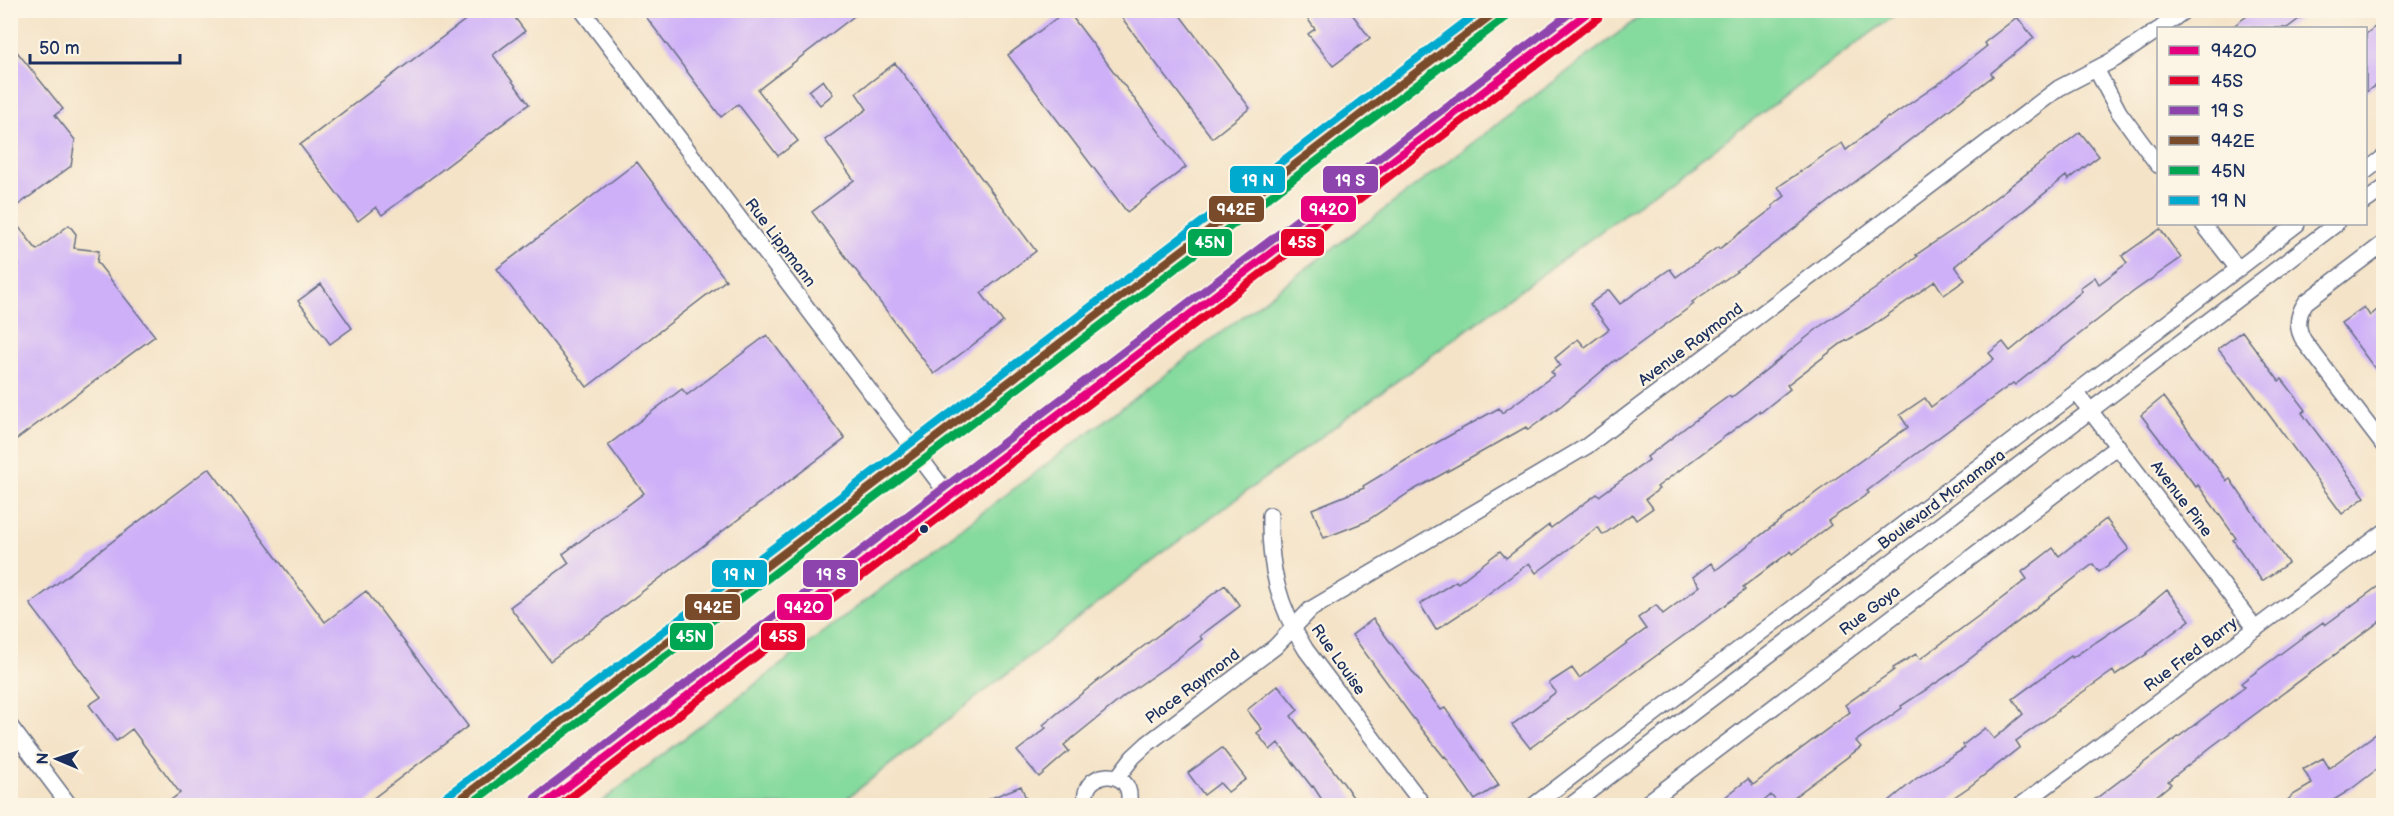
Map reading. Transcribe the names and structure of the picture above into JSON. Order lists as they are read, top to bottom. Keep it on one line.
{"streets":{"street":["Rue Lippmann","Avenue Raymond","Avenue Pine","Boulevard Mcnamara","Rue Goya","Rue Fred Barry","Rue Louise","Place Raymond"]},"crossings":[["Avenue Raymond","Rue Louise"],["Avenue Raymond","Place Raymond"],["Avenue Pine","Boulevard Mcnamara"],["Avenue Pine","Rue Goya"],["Avenue Pine","Rue Fred Barry"],["Rue Louise","Place Raymond"]],"lines":["transit line 942O","transit line 942E","transit line 45S","transit line 45N"],"legend":["942O","45S","19 S","942E","45N","19 N"],"scale_bar":"50 m","north":"left"}
